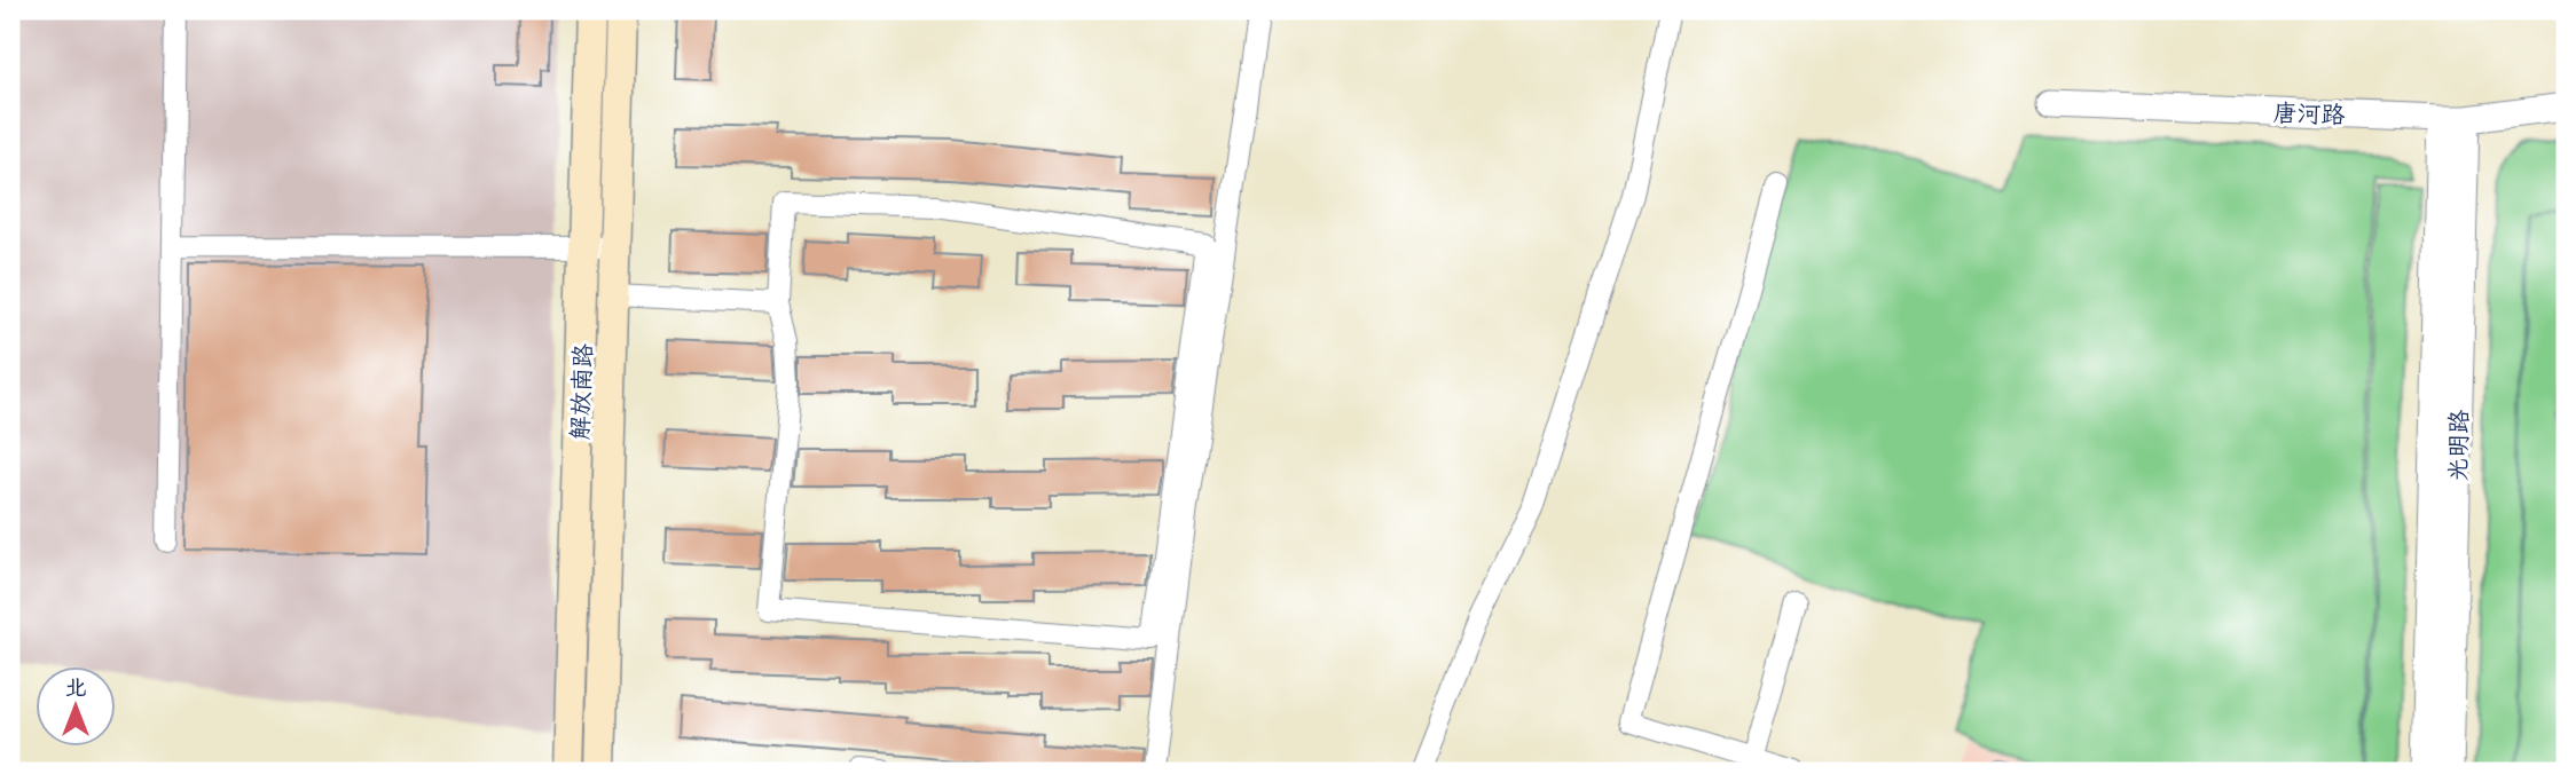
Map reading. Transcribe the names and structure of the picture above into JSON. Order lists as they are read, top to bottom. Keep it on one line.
{"streets":{"main road":["解放南路"],"street":["唐河路","光明路"]},"crossings":[["唐河路","光明路"]],"north":"top"}
